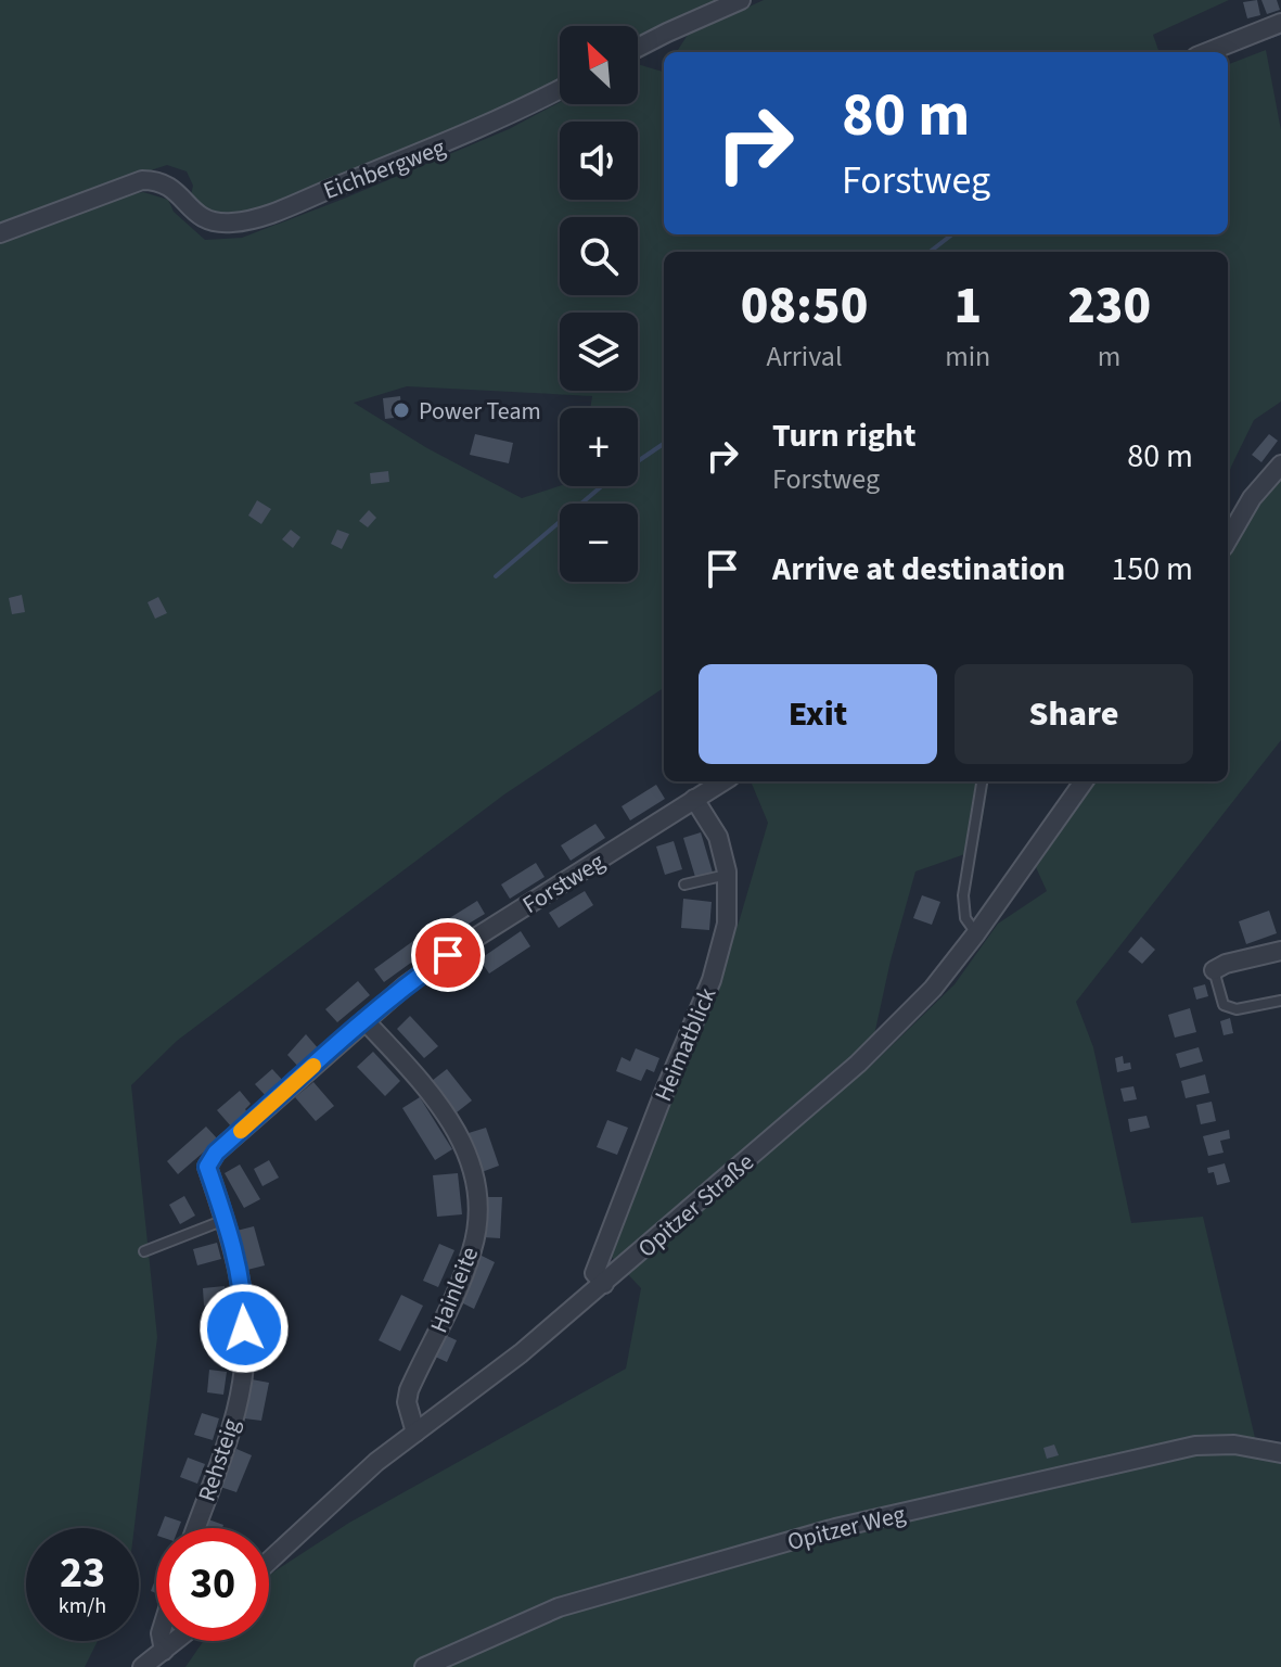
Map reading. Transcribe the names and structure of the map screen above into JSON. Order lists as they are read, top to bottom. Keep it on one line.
{"streets":{"street":["Eichbergweg","Forstweg","Heimatblick","Opitzer Straße","Hainleite","Rehsteig","Opitzer Weg"]},"crossings":[["Forstweg","Heimatblick"],["Forstweg","Hainleite"],["Forstweg","Rehsteig"],["Heimatblick","Opitzer Straße"],["Opitzer Straße","Hainleite"]],"places":["Power Team"],"north":"top left","page":{"map_buttons":["+","−"],"turn":["80 m","Forstweg"],"eta":["08:50","Arrival","1","min","230","m"],"list":[{"name":"Turn right","note":"Forstweg","value":"80 m"},{"name":"Arrive at destination","value":"150 m"}],"buttons":["Exit","Share"],"speed":"23 km/h","limit":"30"}}
